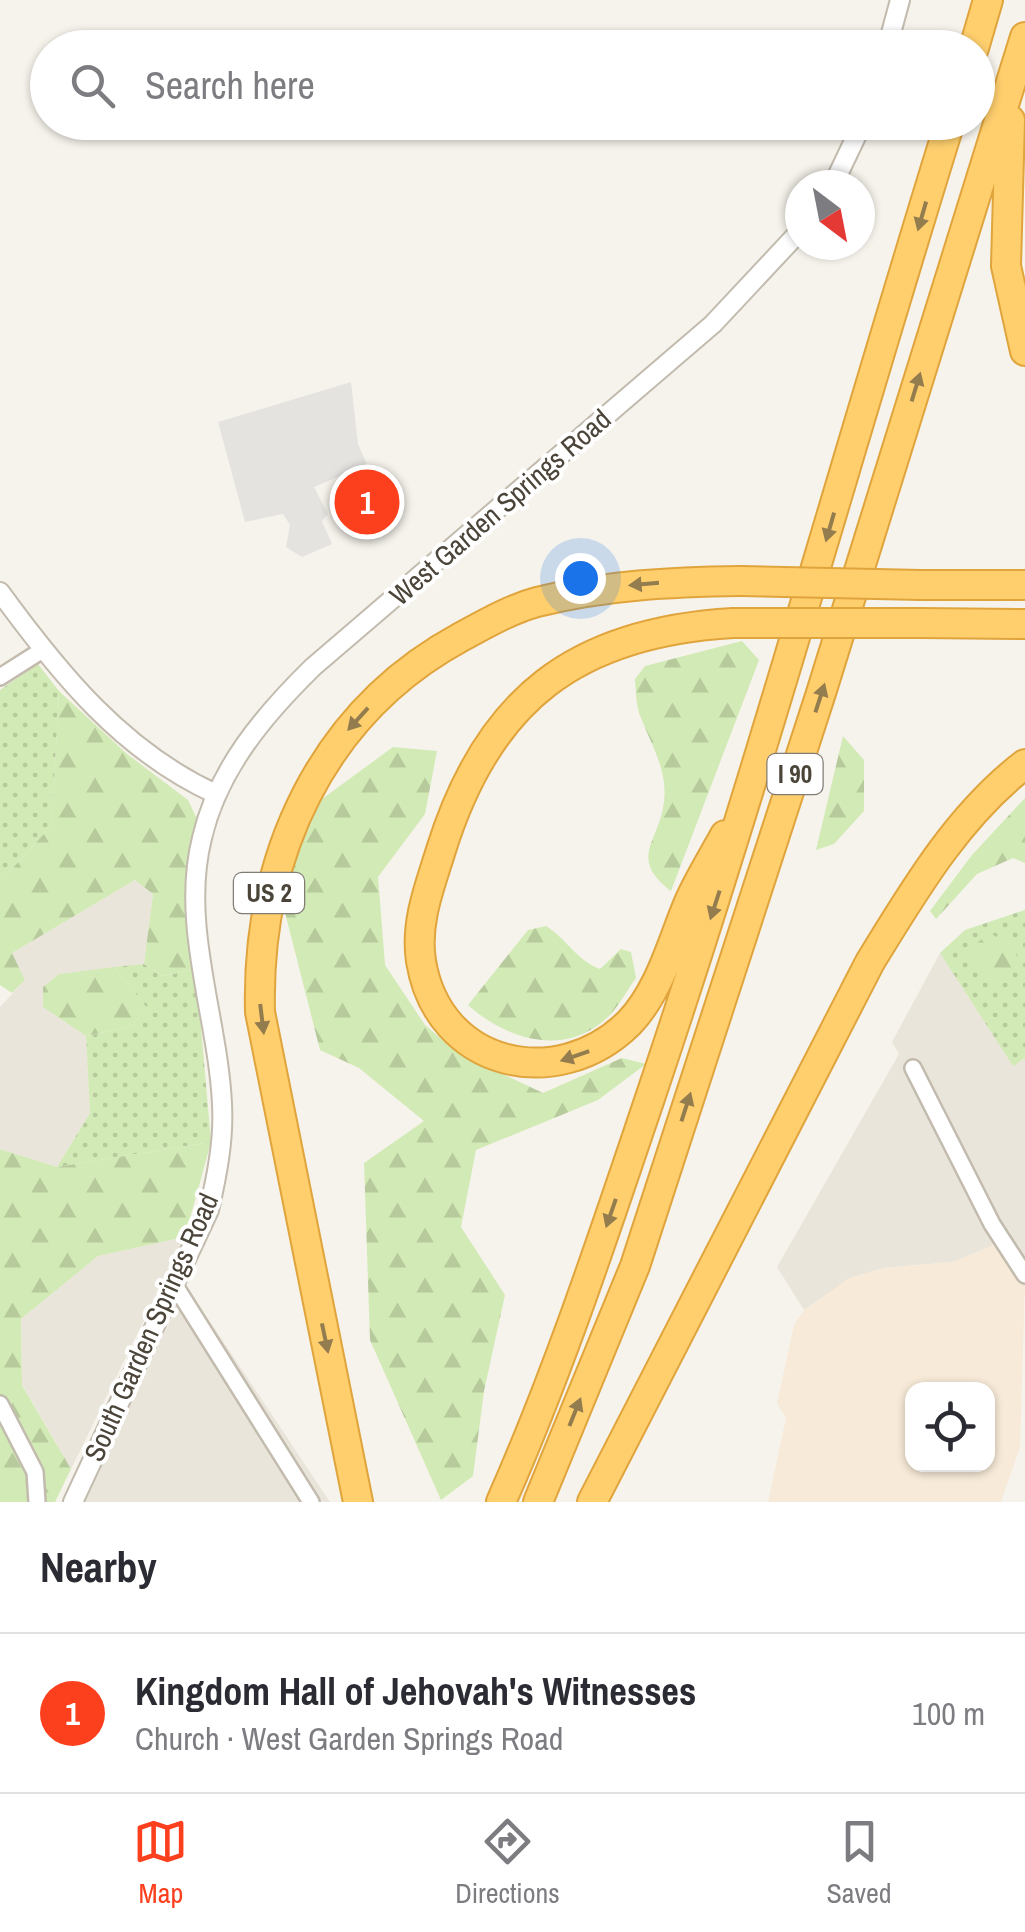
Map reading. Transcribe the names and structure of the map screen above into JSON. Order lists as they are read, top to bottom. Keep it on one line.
{"streets":{"highway":["I 90","US 2"],"street":["West Garden Springs Road","South Garden Springs Road"]},"crossings":[["West Garden Springs Road","South Garden Springs Road"]],"north":"bottom right","page":{"search":"Search here","pins":"1","heading":"Nearby","list":[{"mark":"1","name":"Kingdom Hall of Jehovah's Witnesses","note":"Church · West Garden Springs Road","value":"100 m"}],"nav":["Map","Directions","Saved"]}}
